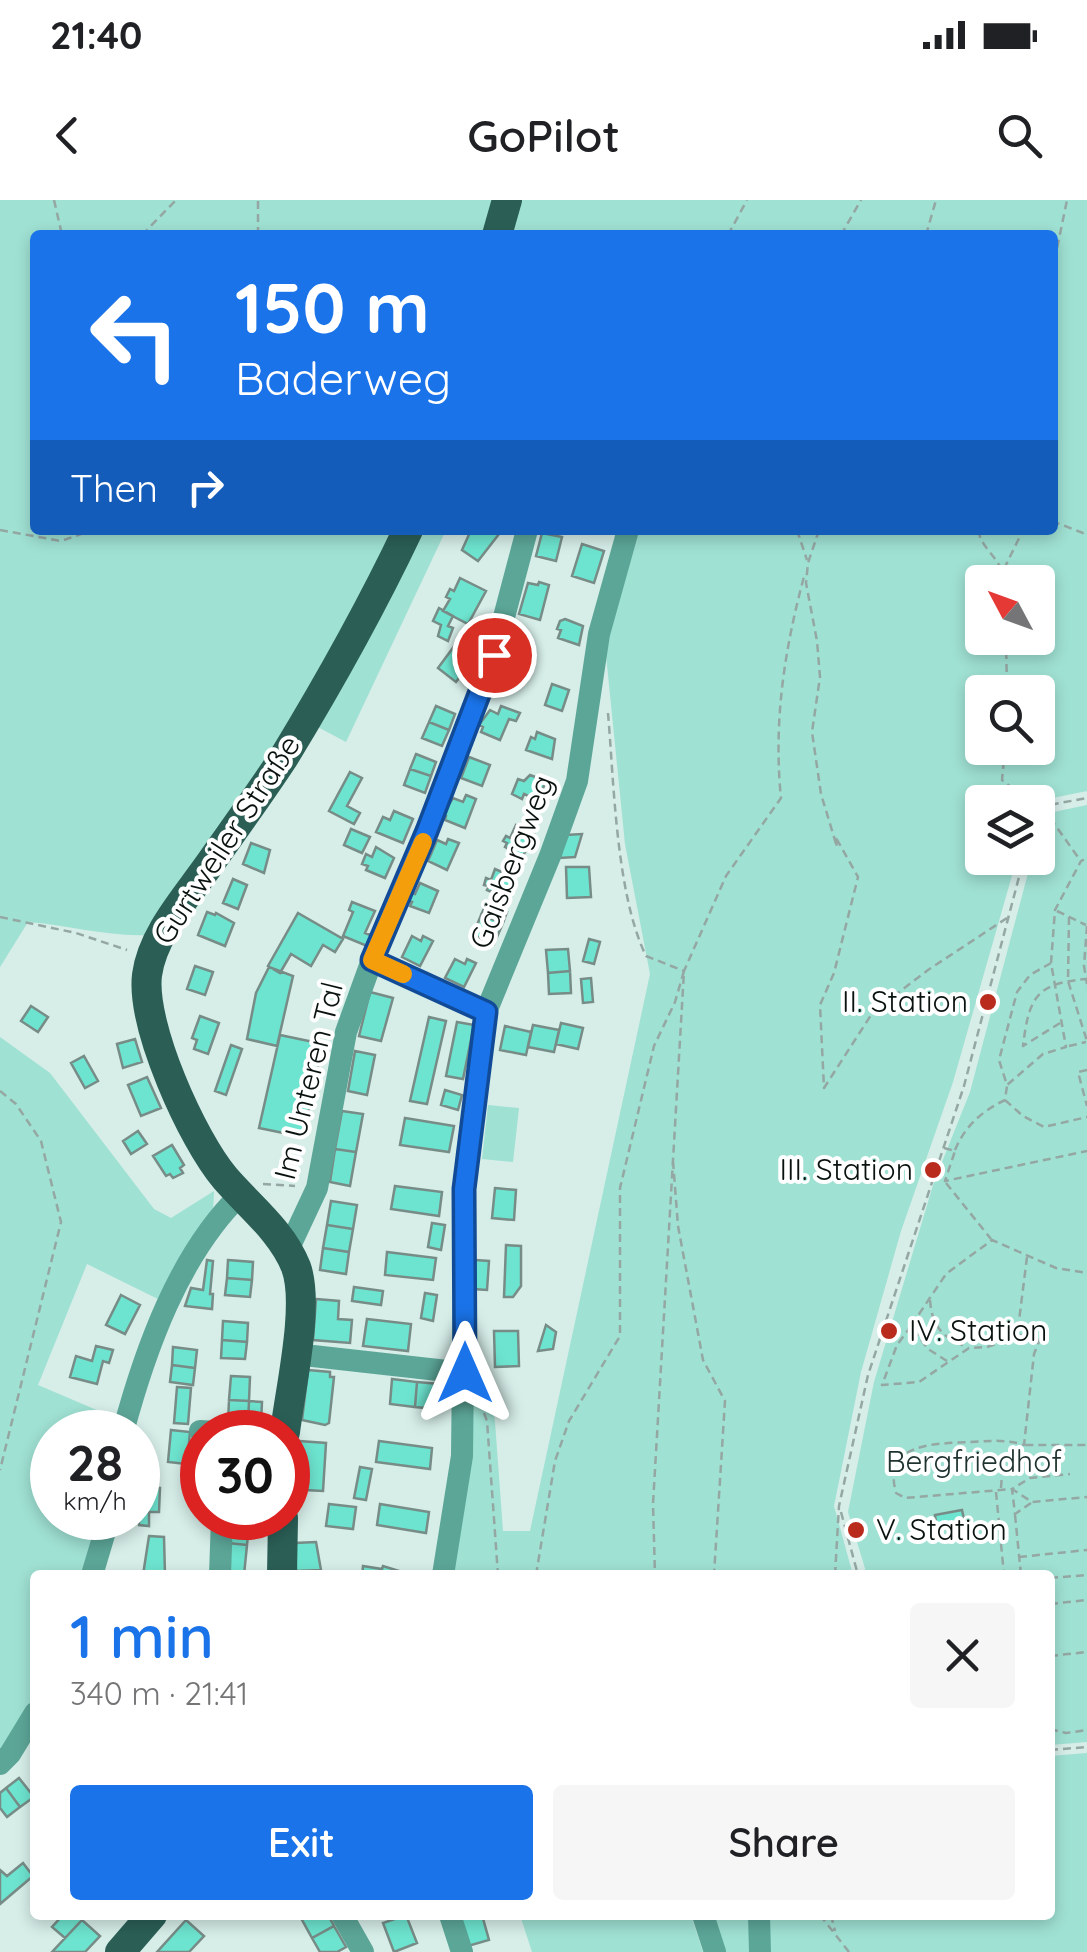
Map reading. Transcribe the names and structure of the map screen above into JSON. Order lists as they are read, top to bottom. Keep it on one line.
{"streets":{"main road":["Gurtweiler Straße"],"street":["Gaisbergweg","Im Unteren Tal"]},"crossings":[["Gurtweiler Straße","Im Unteren Tal"]],"parks":["Bergfriedhof"],"places":["II. Station","III. Station","IV. Station","V. Station"],"north":"top left","page":{"status":"21:40","header":"GoPilot","turn":["150 m","Baderweg"],"then":"Then","speed":"28 km/h","limit":"30","heading":["1 min","340 m · 21:41"],"buttons":["Exit","Share"]}}
